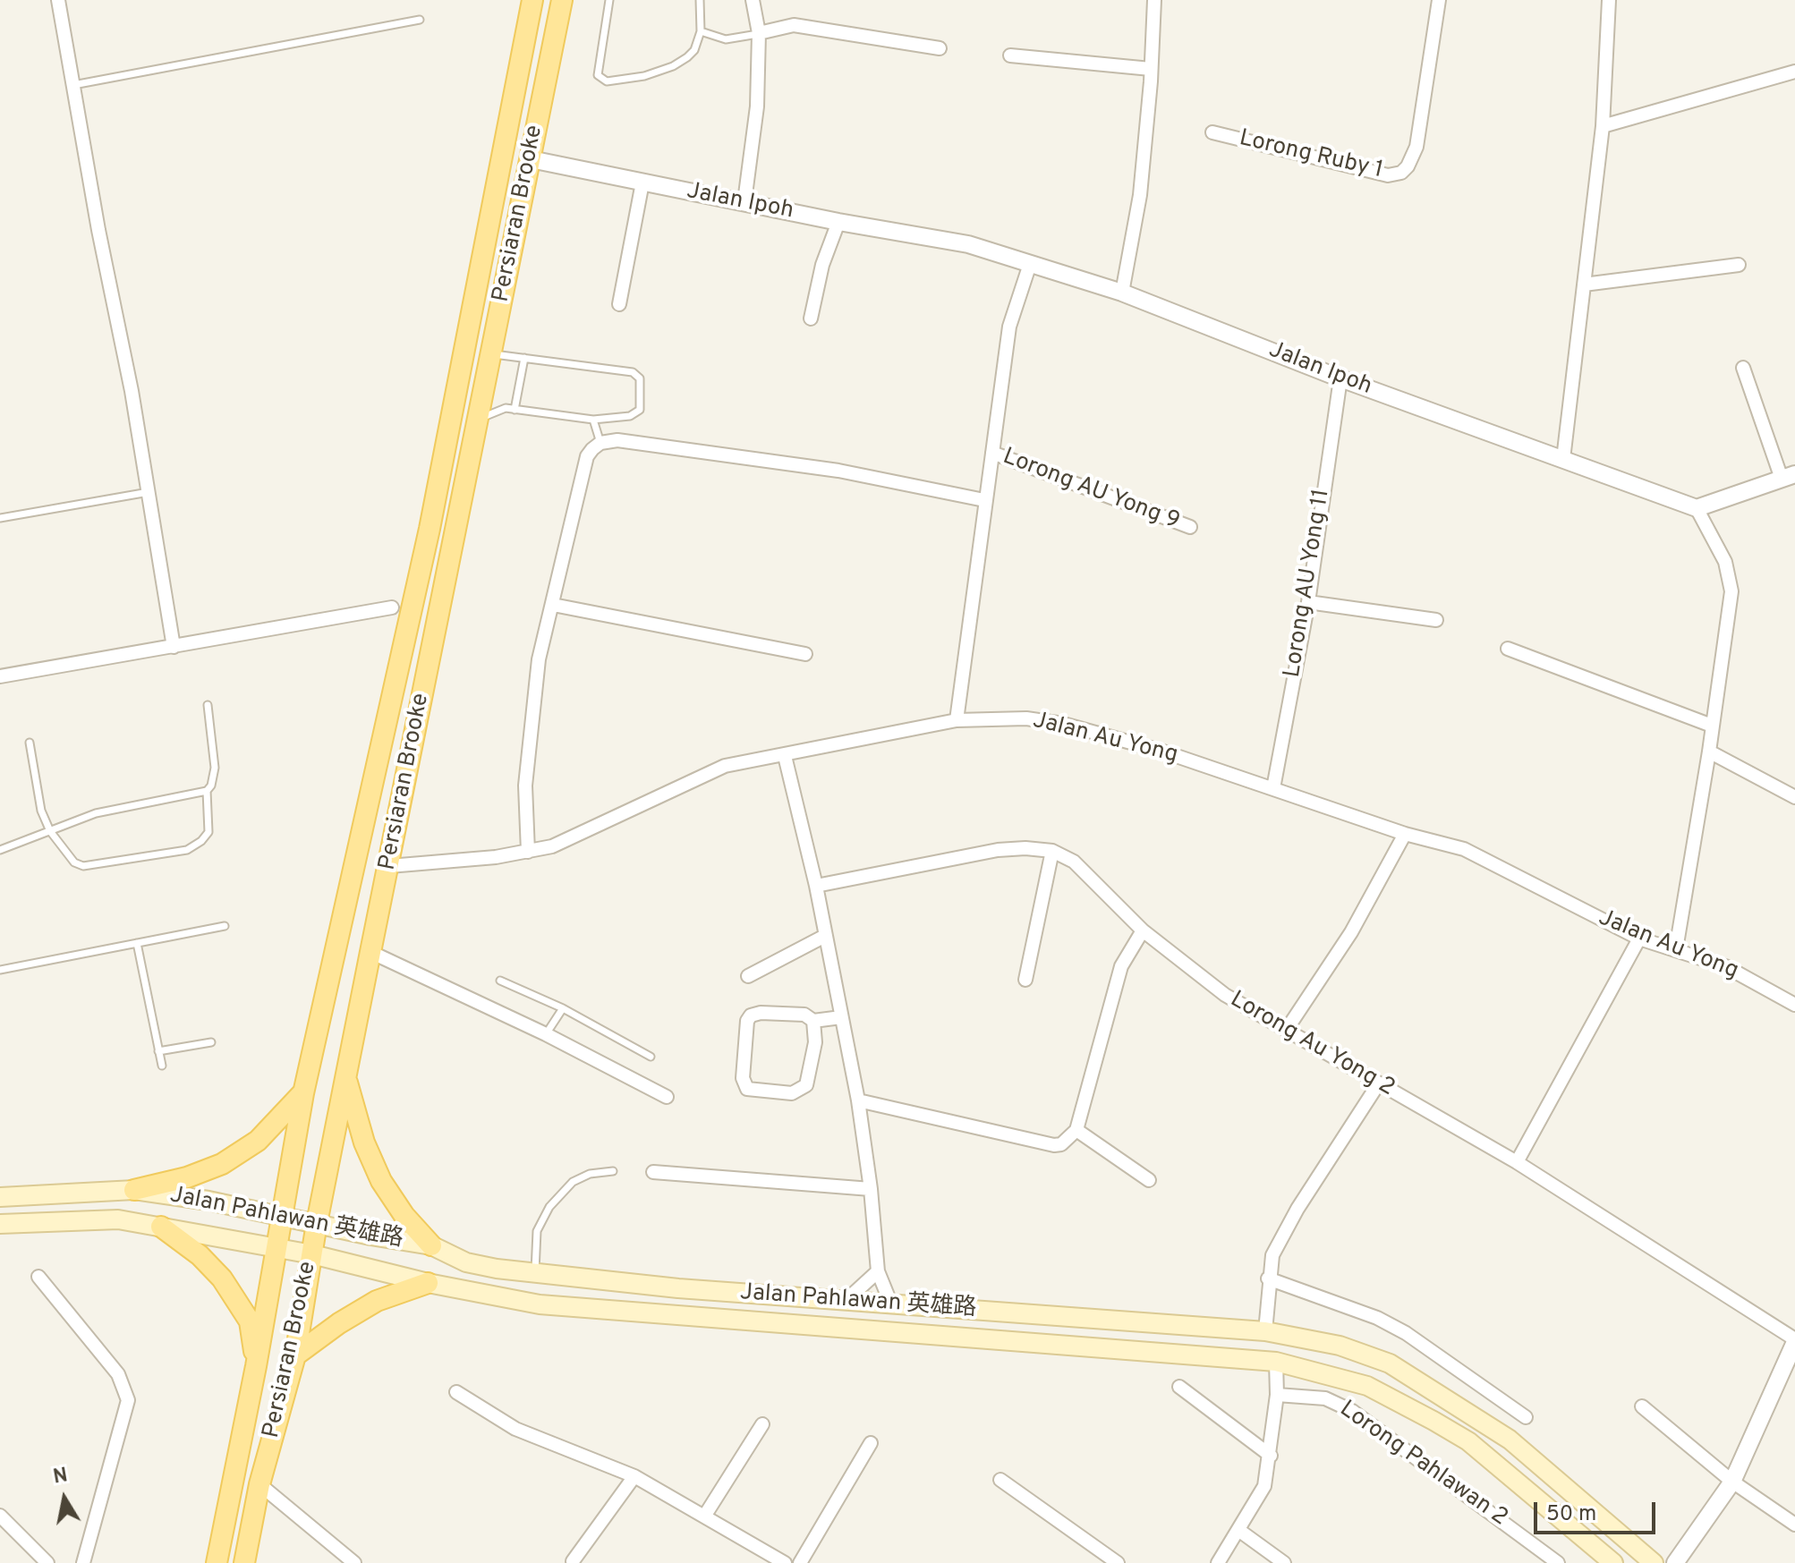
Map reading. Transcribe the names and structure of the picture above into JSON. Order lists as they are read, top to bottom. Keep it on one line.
{"streets":{"main road":["Persiaran Brooke","Jalan Pahlawan 英雄路"],"street":["Lorong Ruby 1","Jalan Ipoh","Lorong AU Yong 9","Lorong AU Yong 11","Jalan Au Yong","Lorong Au Yong 2","Lorong Pahlawan 2"]},"crossings":[["Jalan Ipoh","Persiaran Brooke"],["Jalan Ipoh","Lorong AU Yong 11"],["Persiaran Brooke","Jalan Au Yong"],["Persiaran Brooke","Jalan Pahlawan 英雄路"],["Lorong AU Yong 11","Jalan Au Yong"]],"scale_bar":"50 m","north":"top"}
